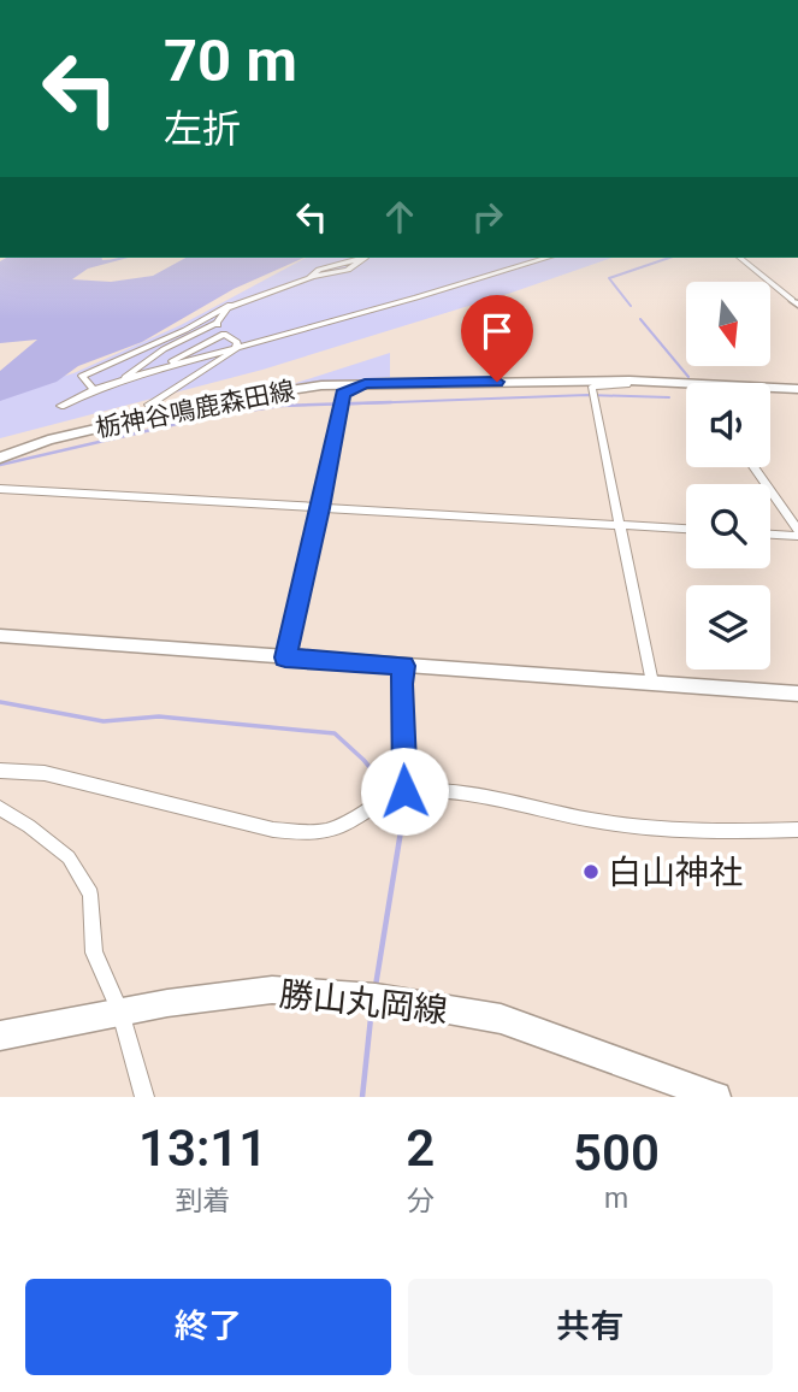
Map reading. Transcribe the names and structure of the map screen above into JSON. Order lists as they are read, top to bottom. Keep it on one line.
{"streets":{"main road":["栃神谷鳴鹿森田線","勝山丸岡線"]},"places":["白山神社"],"north":"bottom","page":{"turn":["70 m","左折"],"eta":["13:11","到着","2","分","500","m"],"buttons":["終了","共有"]}}
